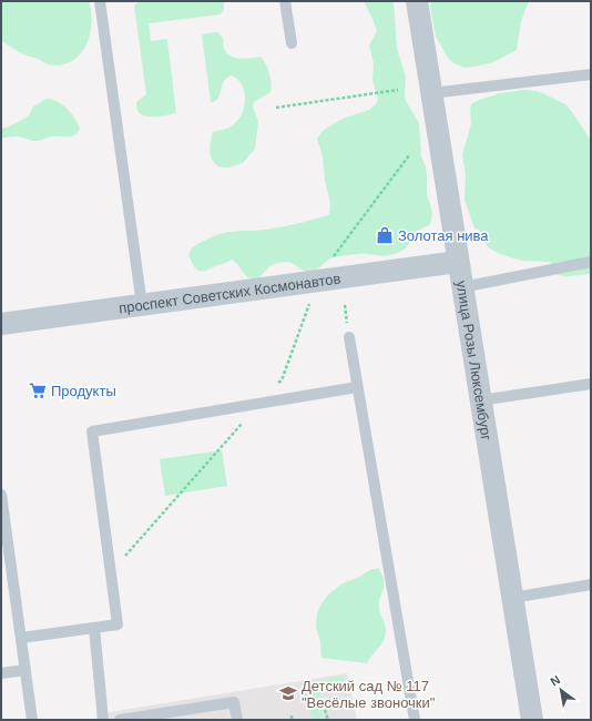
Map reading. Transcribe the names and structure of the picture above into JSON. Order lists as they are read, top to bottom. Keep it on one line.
{"streets":{"street":["проспект Советских Космонавтов","улица Розы Люксембург"]},"crossings":[["проспект Советских Космонавтов","улица Розы Люксембург"]],"places":{"shop":["Золотая нива"],"supermarket":["Продукты"],"school or university":["Детский сад № 117 \"Весёлые звоночки\""]},"north":"top left"}
